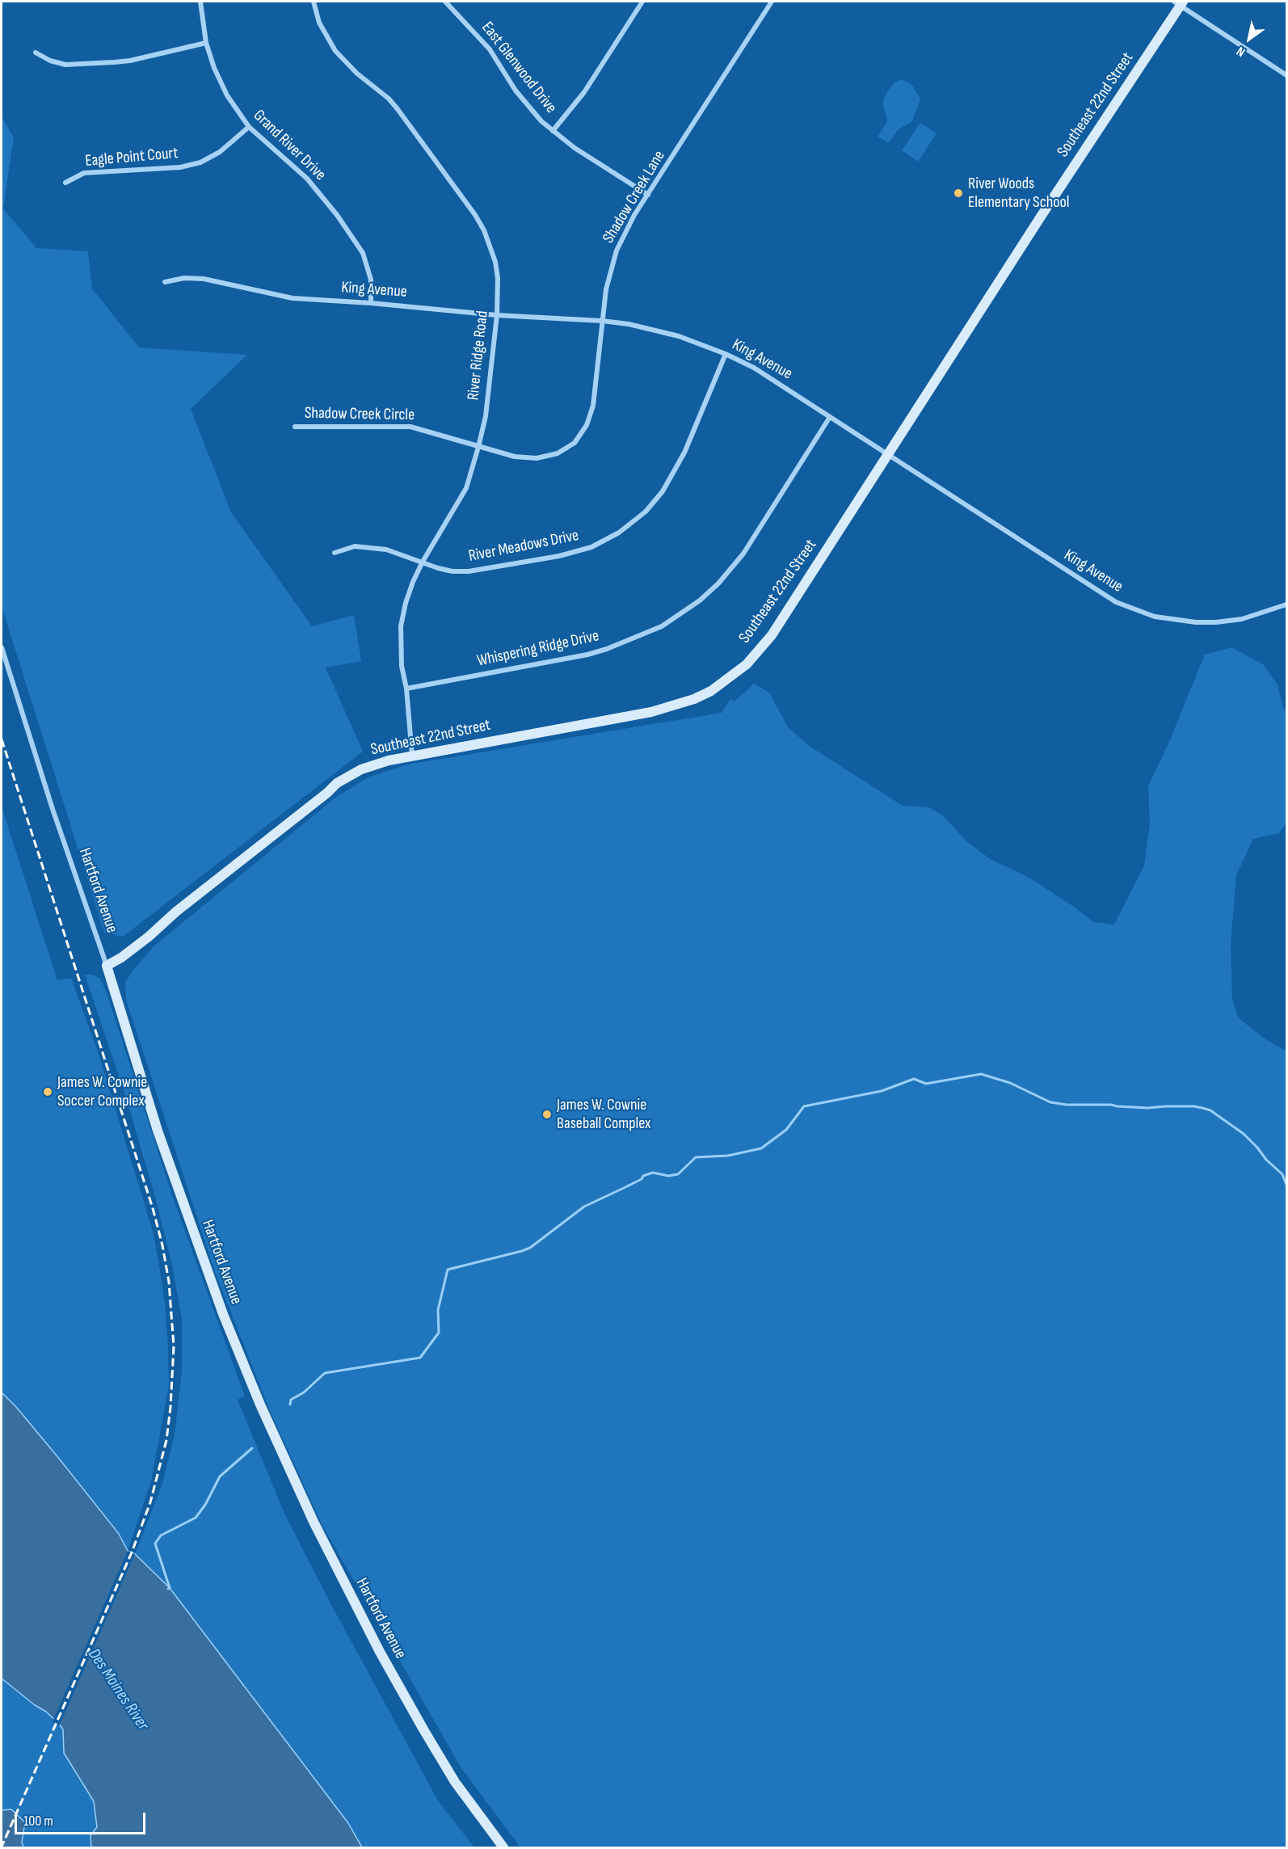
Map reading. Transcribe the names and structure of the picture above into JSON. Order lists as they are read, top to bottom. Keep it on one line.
{"streets":{"street":["East Glenwood Drive","Southeast 22nd Street","Grand River Drive","Eagle Point Court","Shadow Creek Lane","King Avenue","River Ridge Road","Shadow Creek Circle","River Meadows Drive","Whispering Ridge Drive","Hartford Avenue"]},"crossings":[["East Glenwood Drive","Shadow Creek Lane"],["Southeast 22nd Street","King Avenue"],["Southeast 22nd Street","River Ridge Road"],["Southeast 22nd Street","Hartford Avenue"],["Grand River Drive","Eagle Point Court"],["Grand River Drive","King Avenue"],["Shadow Creek Lane","King Avenue"],["Shadow Creek Lane","River Ridge Road"],["Shadow Creek Lane","Shadow Creek Circle"],["King Avenue","River Ridge Road"],["King Avenue","River Meadows Drive"],["King Avenue","Whispering Ridge Drive"],["River Ridge Road","Shadow Creek Circle"],["River Ridge Road","River Meadows Drive"],["River Ridge Road","Whispering Ridge Drive"]],"water":["Des Moines River"],"places":["River Woods Elementary School","James W. Cownie Soccer Complex","James W. Cownie Baseball Complex"],"scale_bar":"100 m","north":"bottom left"}
